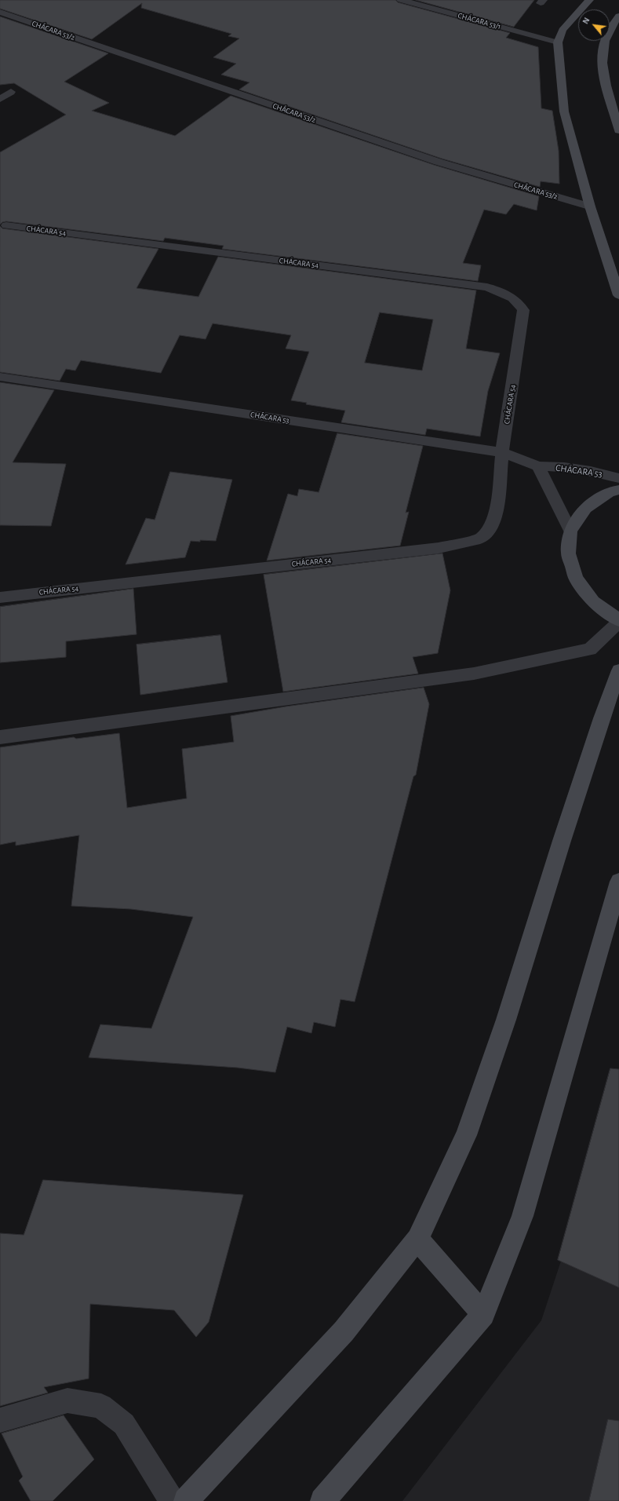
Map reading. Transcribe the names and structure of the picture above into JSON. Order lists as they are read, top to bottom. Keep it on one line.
{"streets":{"street":["CHÁCARA 53/1","CHÁCARA 53/2","CHÁCARA 54","CHÁCARA 53"]},"crossings":[["CHÁCARA 54","CHÁCARA 53"]],"north":"top left"}
